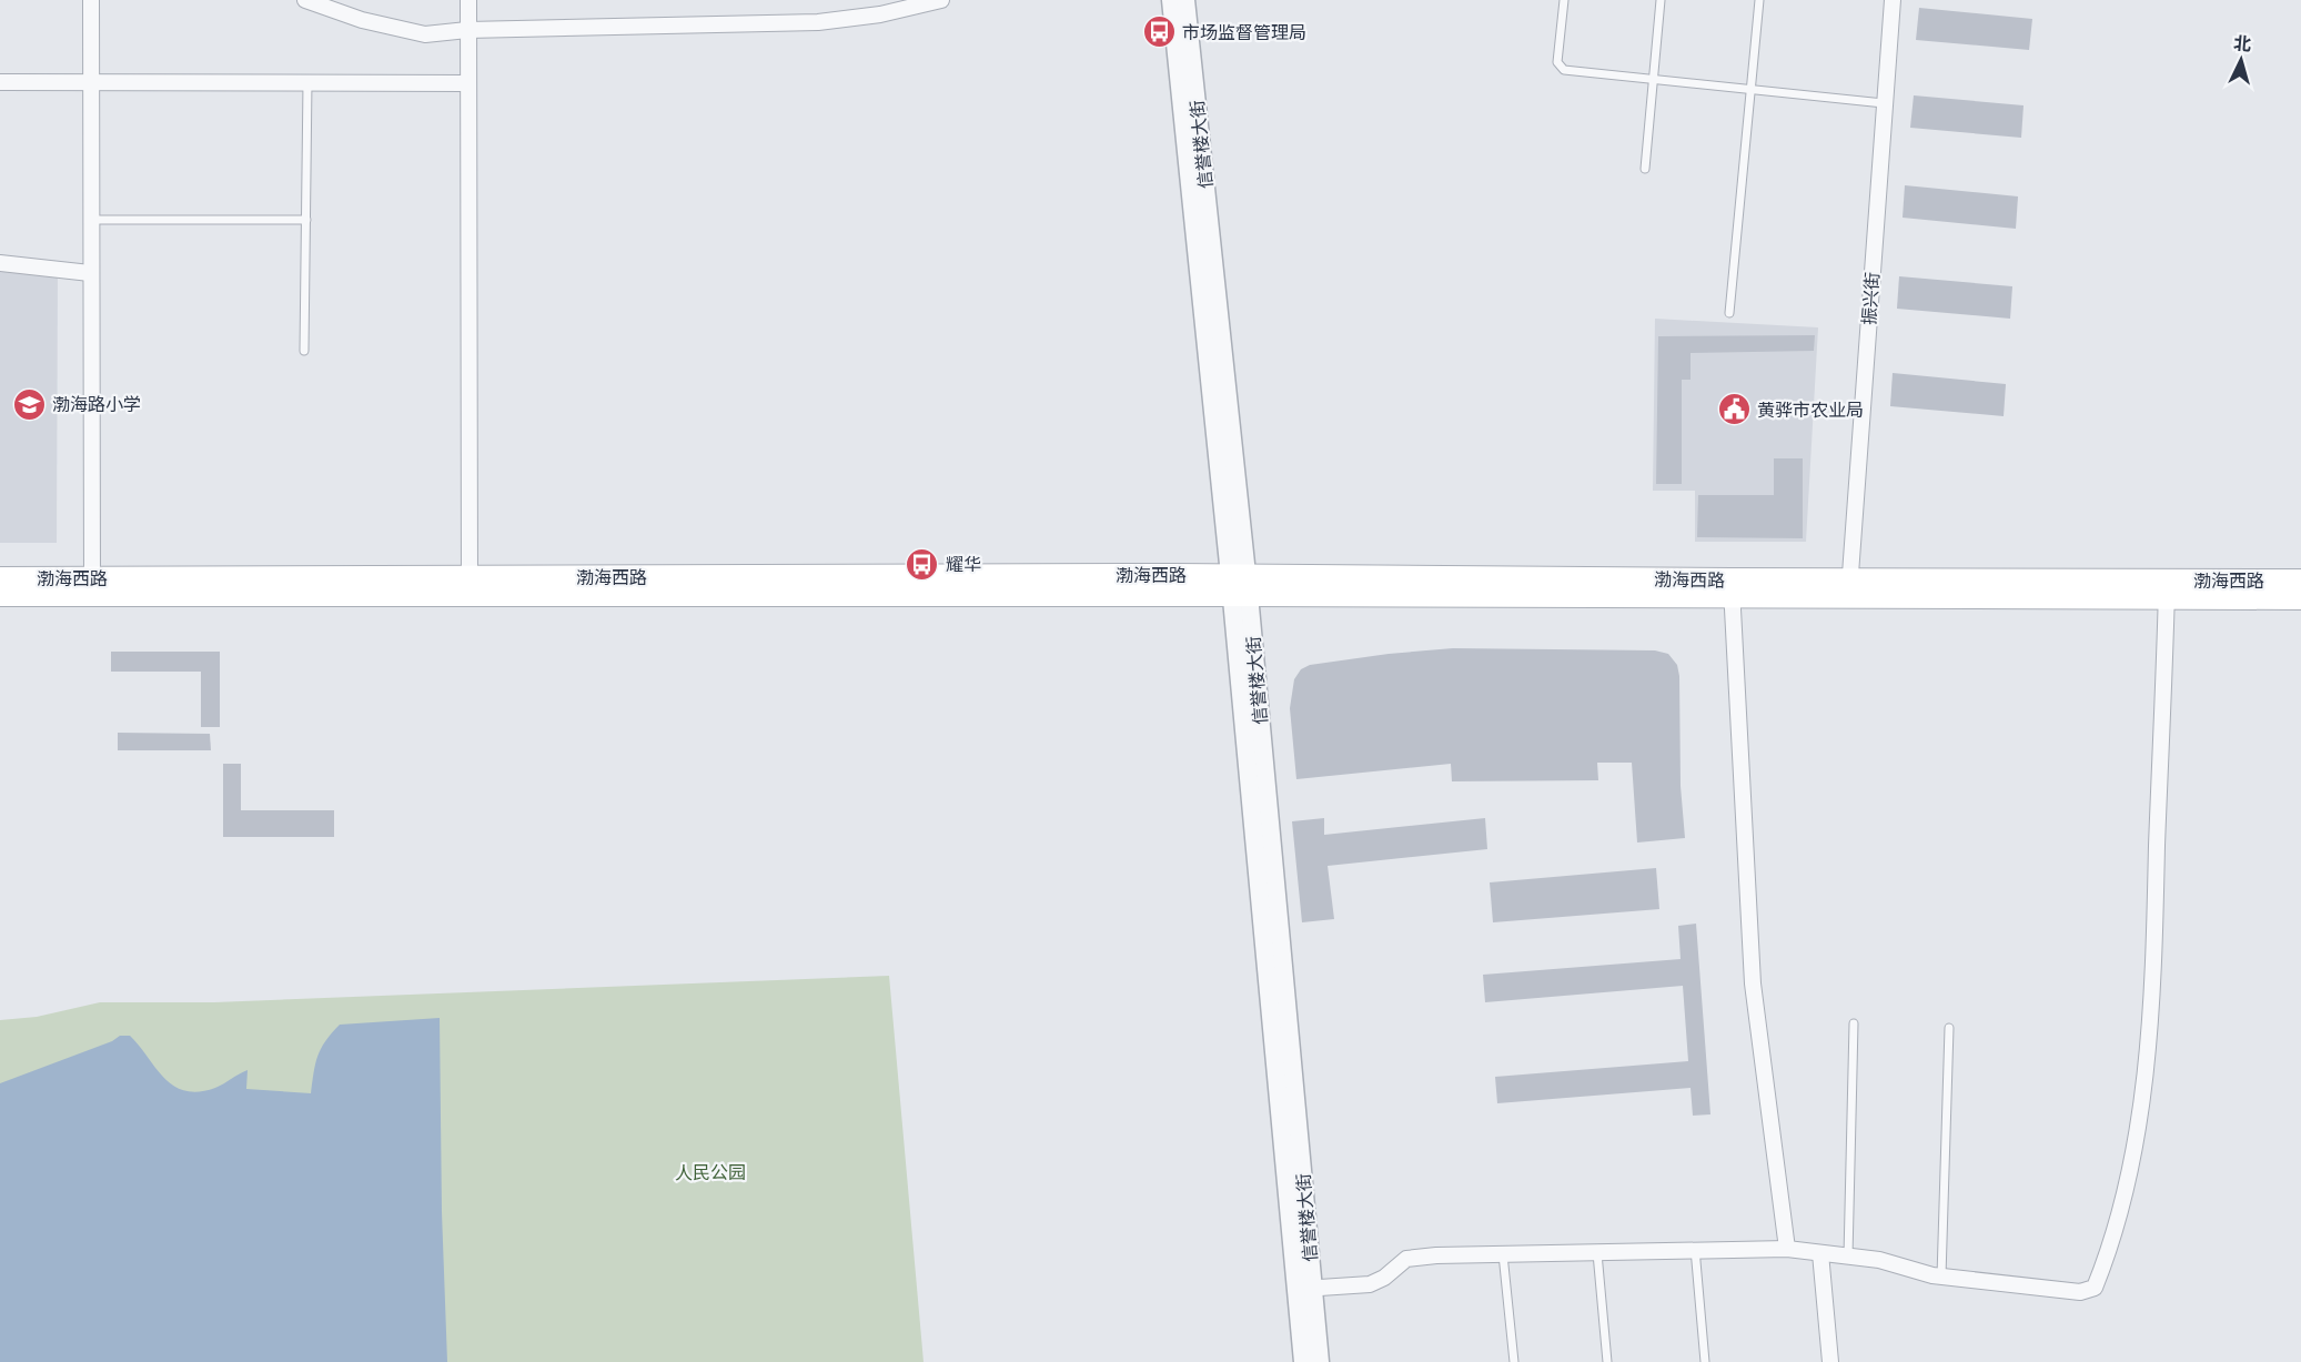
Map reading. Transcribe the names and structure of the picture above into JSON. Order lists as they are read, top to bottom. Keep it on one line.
{"streets":{"main road":["渤海西路"],"street":["信誉楼大街","振兴街"]},"crossings":[["信誉楼大街","渤海西路"],["振兴街","渤海西路"]],"parks":["人民公园"],"places":{"bus stop":["市场监督管理局","耀华"],"school or university":["渤海路小学"],"public building":["黄骅市农业局"]},"north":"top"}
